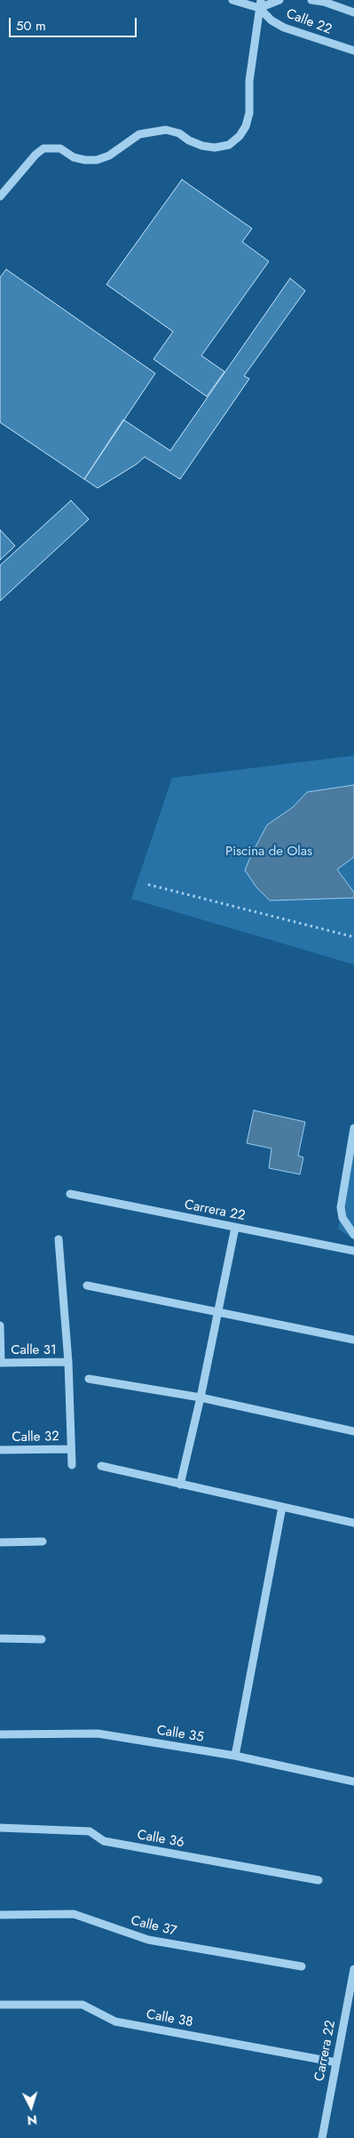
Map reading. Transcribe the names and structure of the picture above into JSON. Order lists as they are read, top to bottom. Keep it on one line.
{"streets":{"street":["Calle 22","Carrera 22","Calle 31","Calle 32","Calle 35","Calle 36","Calle 37","Calle 38"]},"crossings":[["Carrera 22","Calle 38"]],"parks":["Piscina de Olas"],"scale_bar":"50 m","north":"bottom"}
